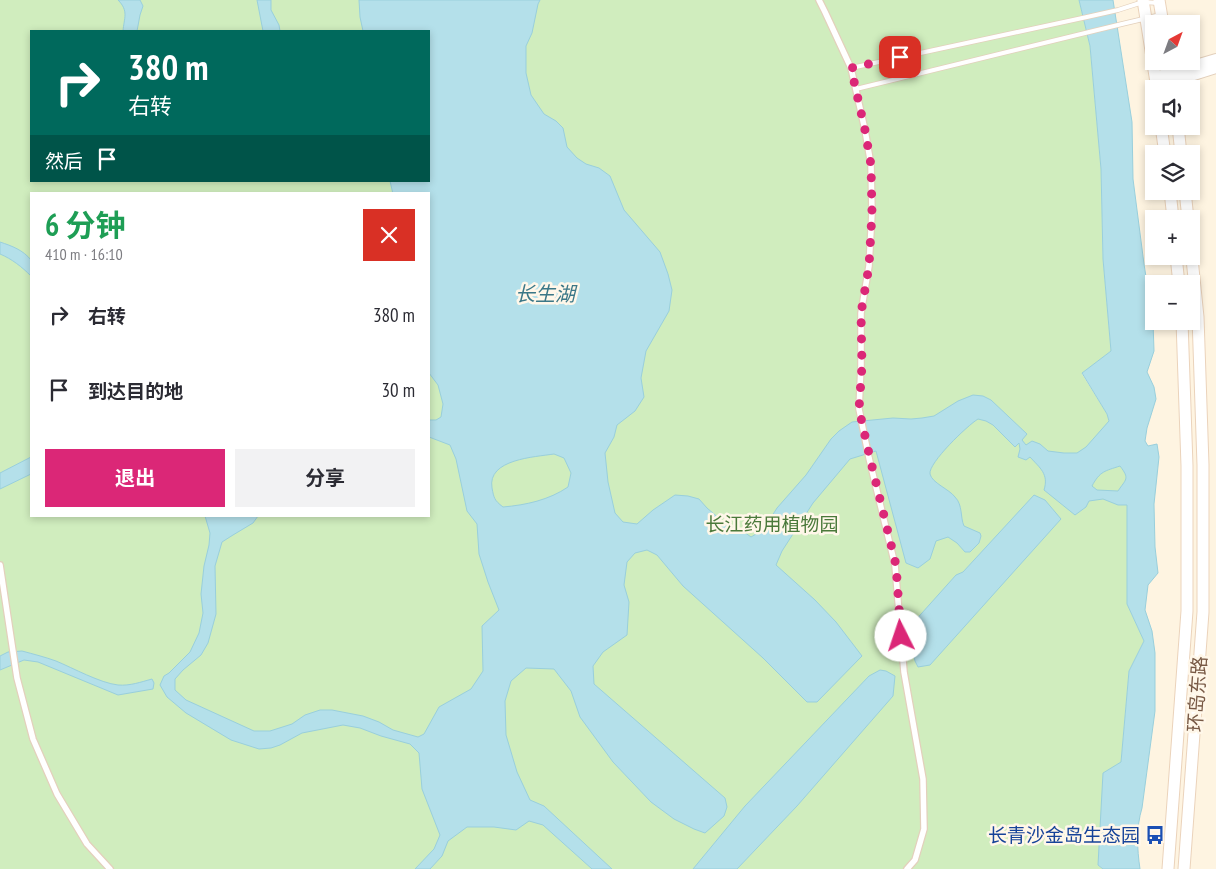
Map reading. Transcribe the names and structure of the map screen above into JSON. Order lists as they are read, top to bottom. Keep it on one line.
{"streets":{"main road":["环岛东路"]},"water":["长生湖"],"parks":["长江药用植物园"],"places":{"bus stop":["长青沙金岛生态园"]},"north":"top right","page":{"map_buttons":["+","−"],"turn":["380 m","右转"],"then":"然后","heading":["6 分钟","410 m · 16:10"],"list":[{"name":"右转","value":"380 m"},{"name":"到达目的地","value":"30 m"}],"buttons":["退出","分享"]}}
